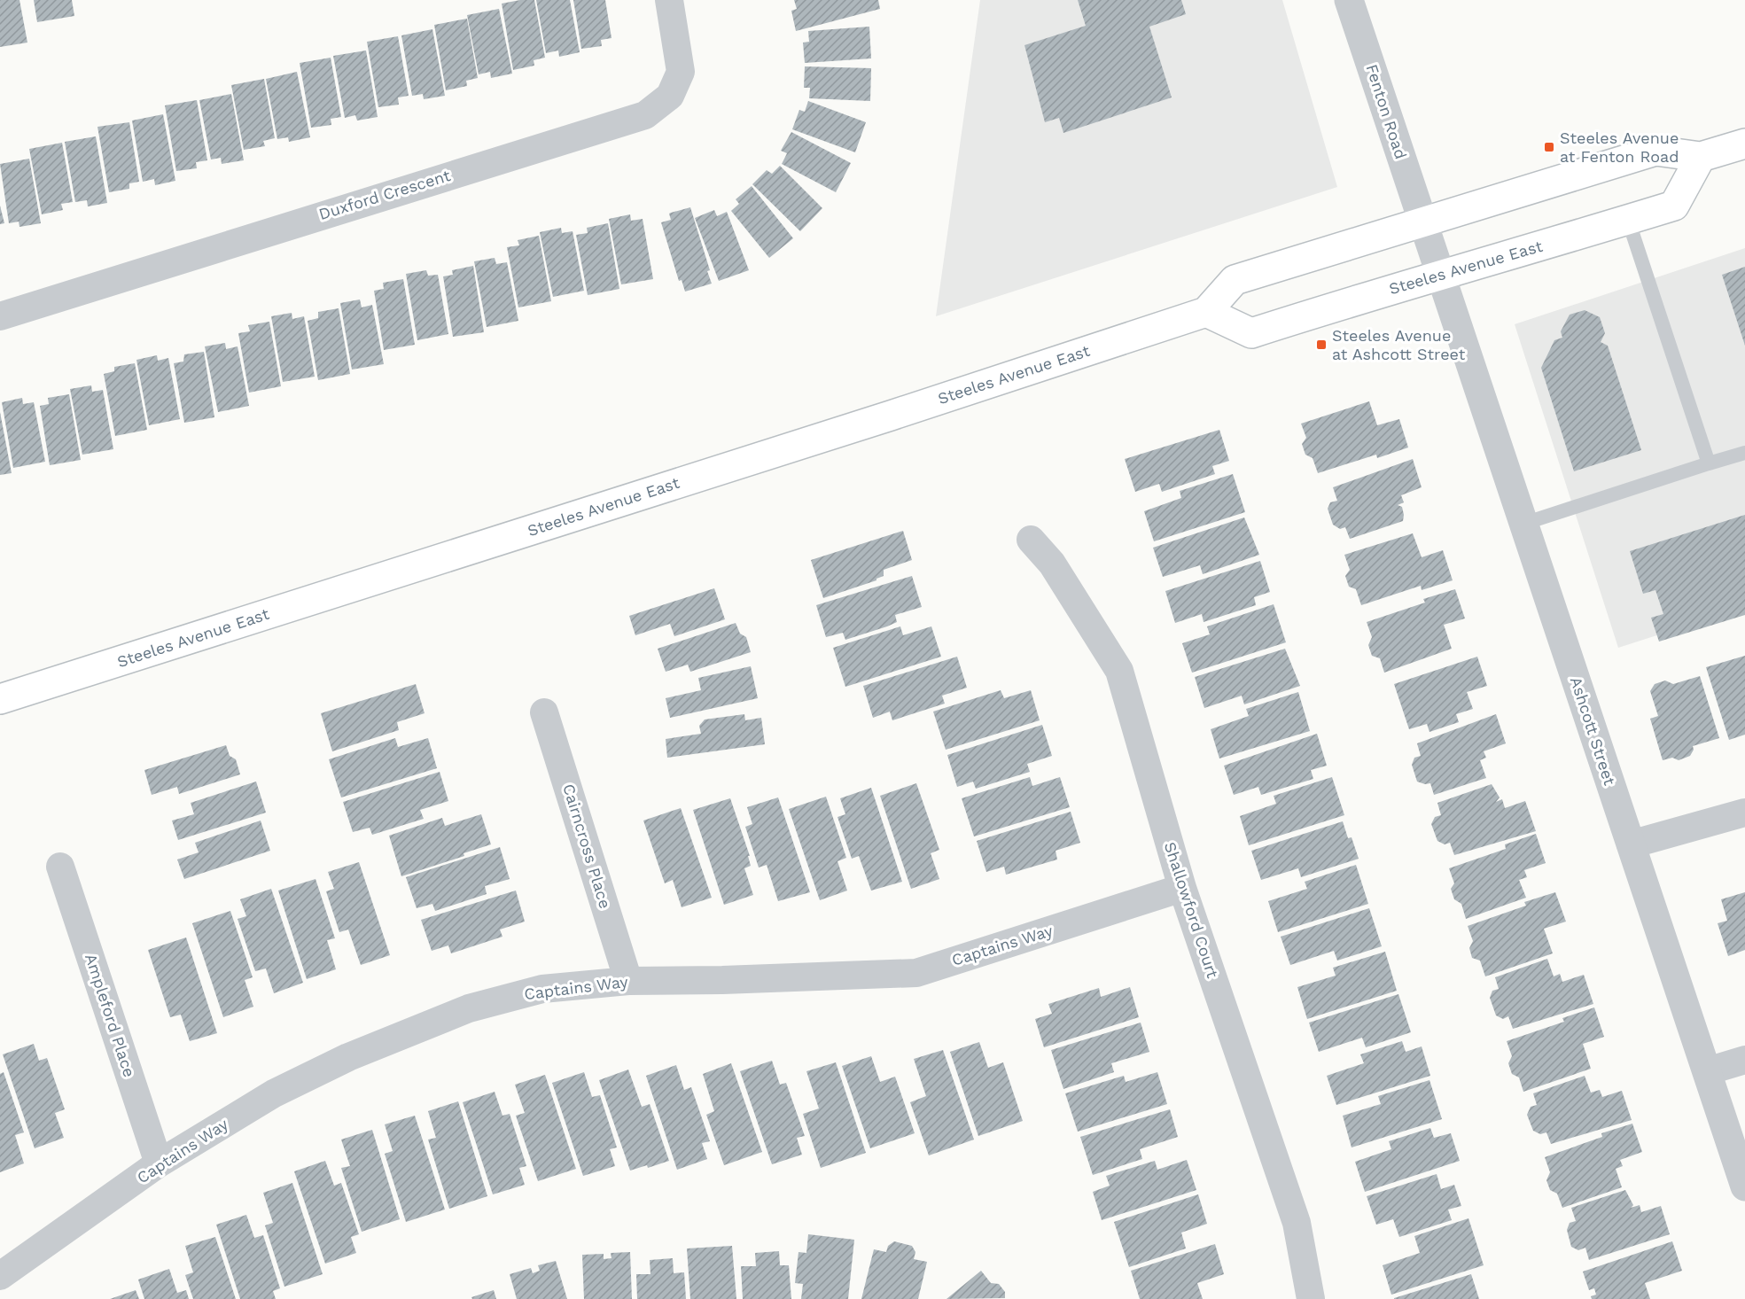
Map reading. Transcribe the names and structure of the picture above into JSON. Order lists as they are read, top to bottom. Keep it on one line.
{"streets":{"main road":["Steeles Avenue East"],"street":["Fenton Road","Duxford Crescent","Ashcott Street","Cairncross Place","Shallowford Court","Captains Way","Ampleford Place"]},"crossings":[["Fenton Road","Steeles Avenue East"],["Fenton Road","Ashcott Street"],["Steeles Avenue East","Ashcott Street"],["Cairncross Place","Captains Way"],["Shallowford Court","Captains Way"],["Captains Way","Ampleford Place"]],"places":{"transit":["Steeles Avenue at Fenton Road","Steeles Avenue at Ashcott Street"]}}
